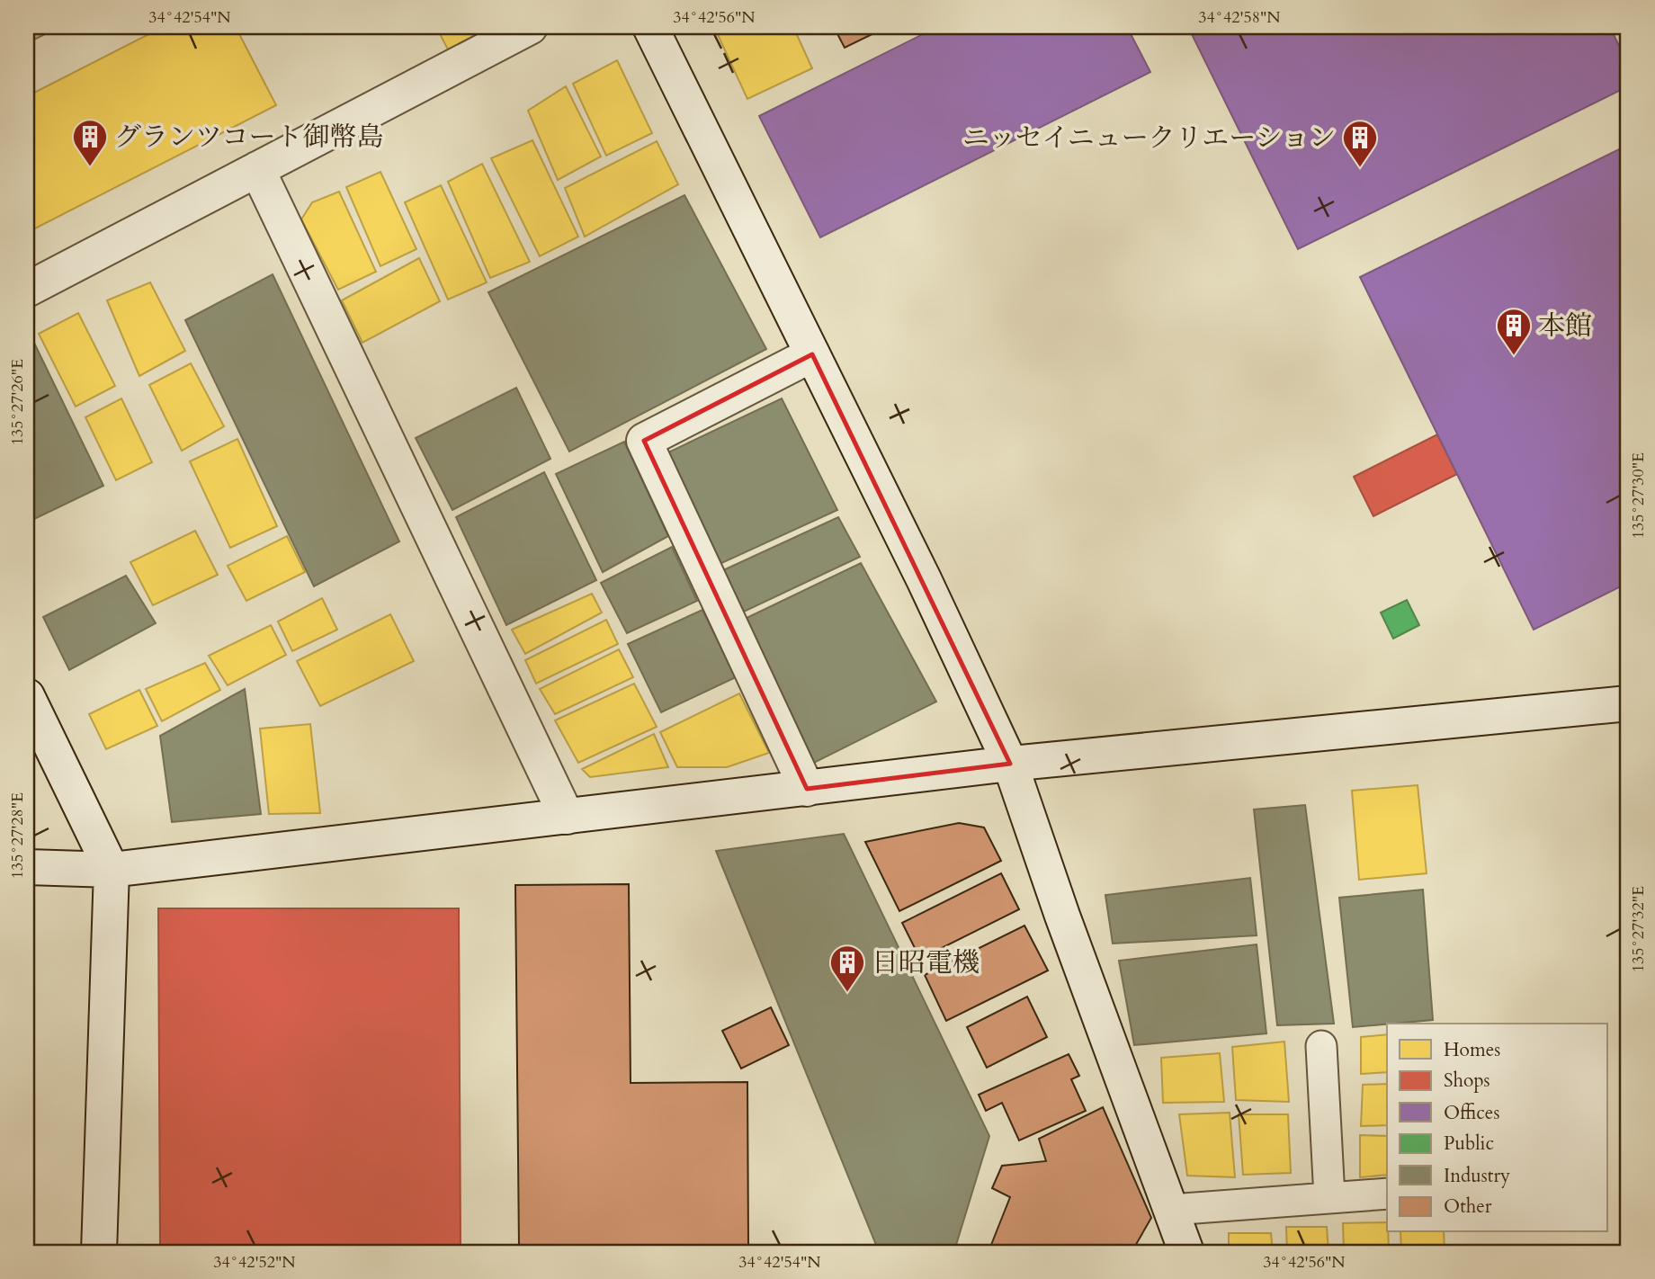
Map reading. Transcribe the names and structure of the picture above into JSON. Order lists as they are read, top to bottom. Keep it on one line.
{"places":{"building":["グランツコート御幣島","ニッセイニュークリエーション","本館","日昭電機"]},"legend":["Homes","Shops","Offices","Public","Industry","Other"],"coordinates":["34°42'54\"N","34°42'56\"N","34°42'58\"N","135°27'26\"E","135°27'30\"E","135°27'28\"E","135°27'32\"E","34°42'52\"N"]}
